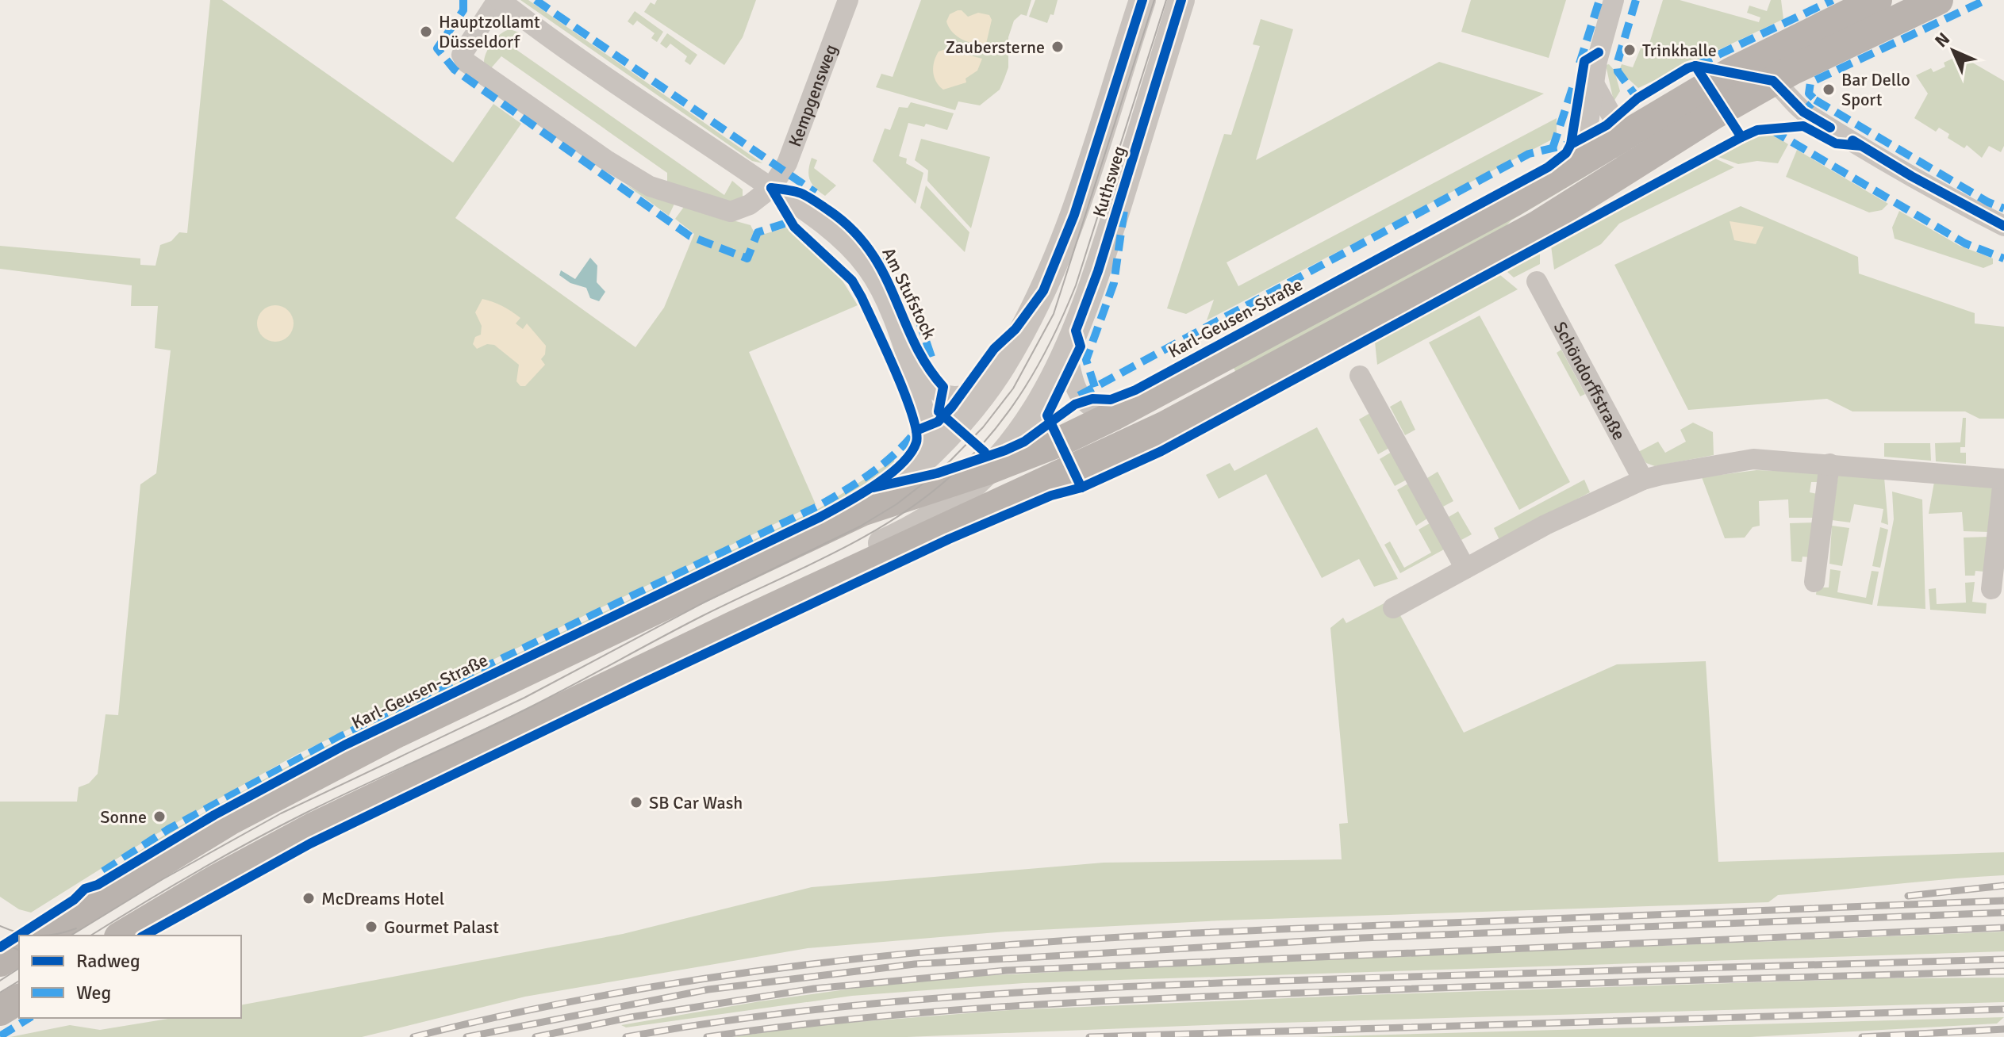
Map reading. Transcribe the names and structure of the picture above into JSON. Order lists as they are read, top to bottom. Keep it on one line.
{"streets":{"main road":["Karl-Geusen-Straße"],"street":["Kempgensweg","Kuthsweg","Am Stufstock","Schöndorffstraße"]},"crossings":[["Kempgensweg","Am Stufstock"],["Kuthsweg","Am Stufstock"],["Kuthsweg","Karl-Geusen-Straße"],["Am Stufstock","Karl-Geusen-Straße"]],"places":["Hauptzollamt Düsseldorf","Zaubersterne","Trinkhalle","Bar Dello Sport","SB Car Wash","Sonne","McDreams Hotel","Gourmet Palast"],"legend":["Radweg","Weg"],"north":"top left"}
